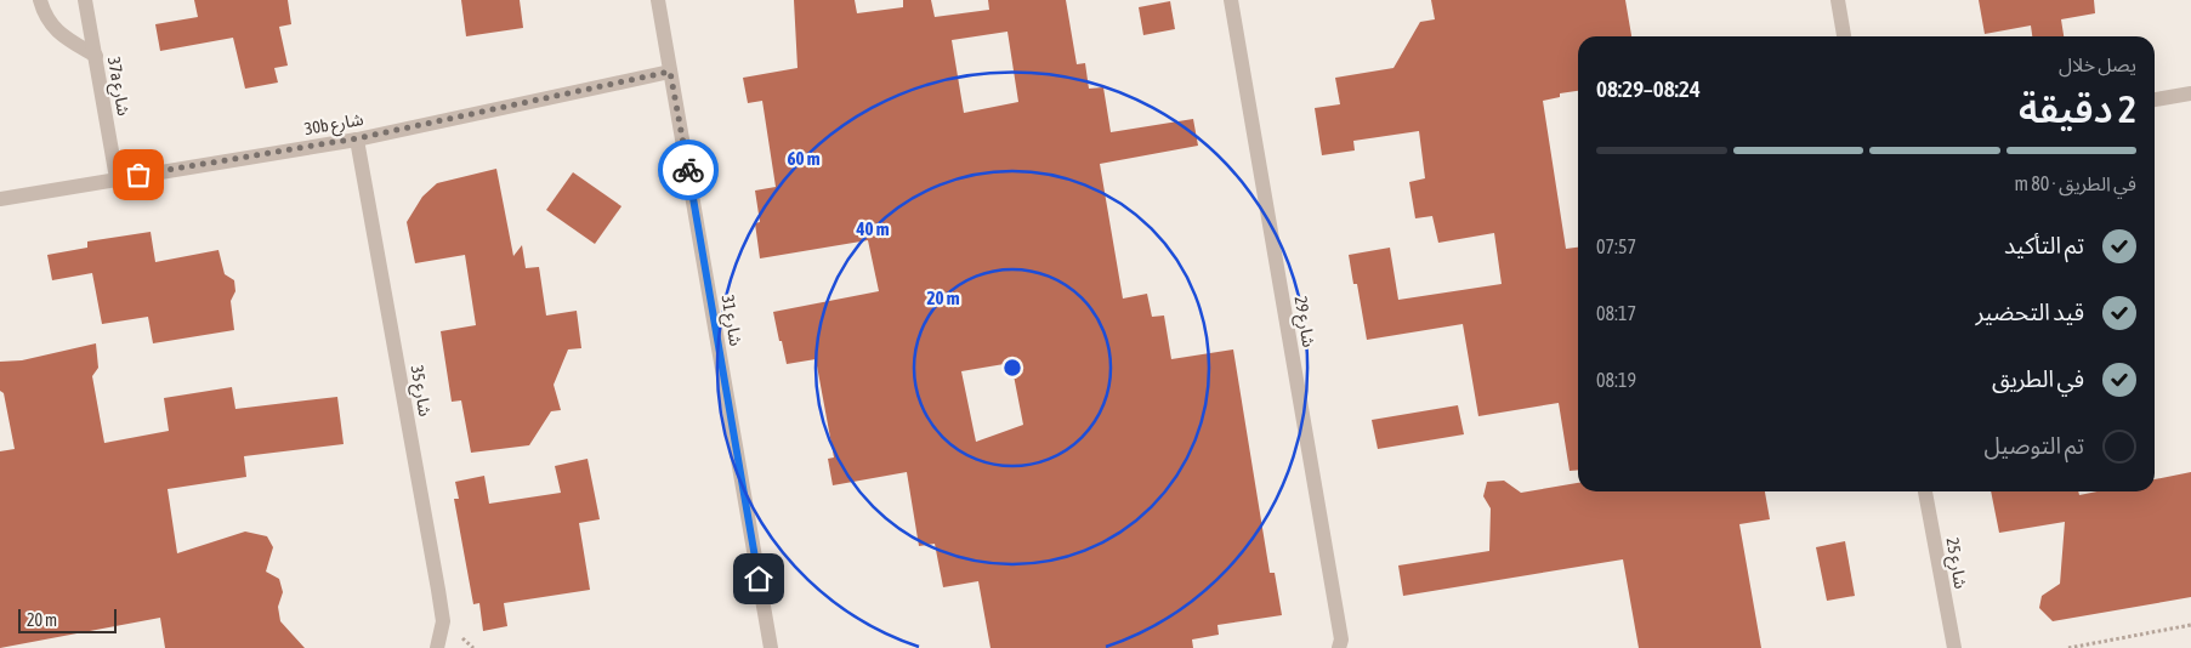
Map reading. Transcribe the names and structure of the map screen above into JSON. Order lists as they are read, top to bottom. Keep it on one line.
{"streets":{"street":["37a شارع","30b شارع","شارع 31","شارع 29","شارع 35","شارع 25"]},"crossings":[["37a شارع","30b شارع"],["30b شارع","شارع 31"],["30b شارع","شارع 35"]],"scale_bar":"20 m","page":{"heading":["2 دقيقة","يصل خلال","08:24–08:29"],"bar":"في الطريق · 80 m","list":[["تم التأكيد","07:57"],["قيد التحضير","08:17"],["في الطريق","08:19"],"تم التوصيل"],"scale":"20 m"},"rings":["60 m","40 m","20 m"]}
